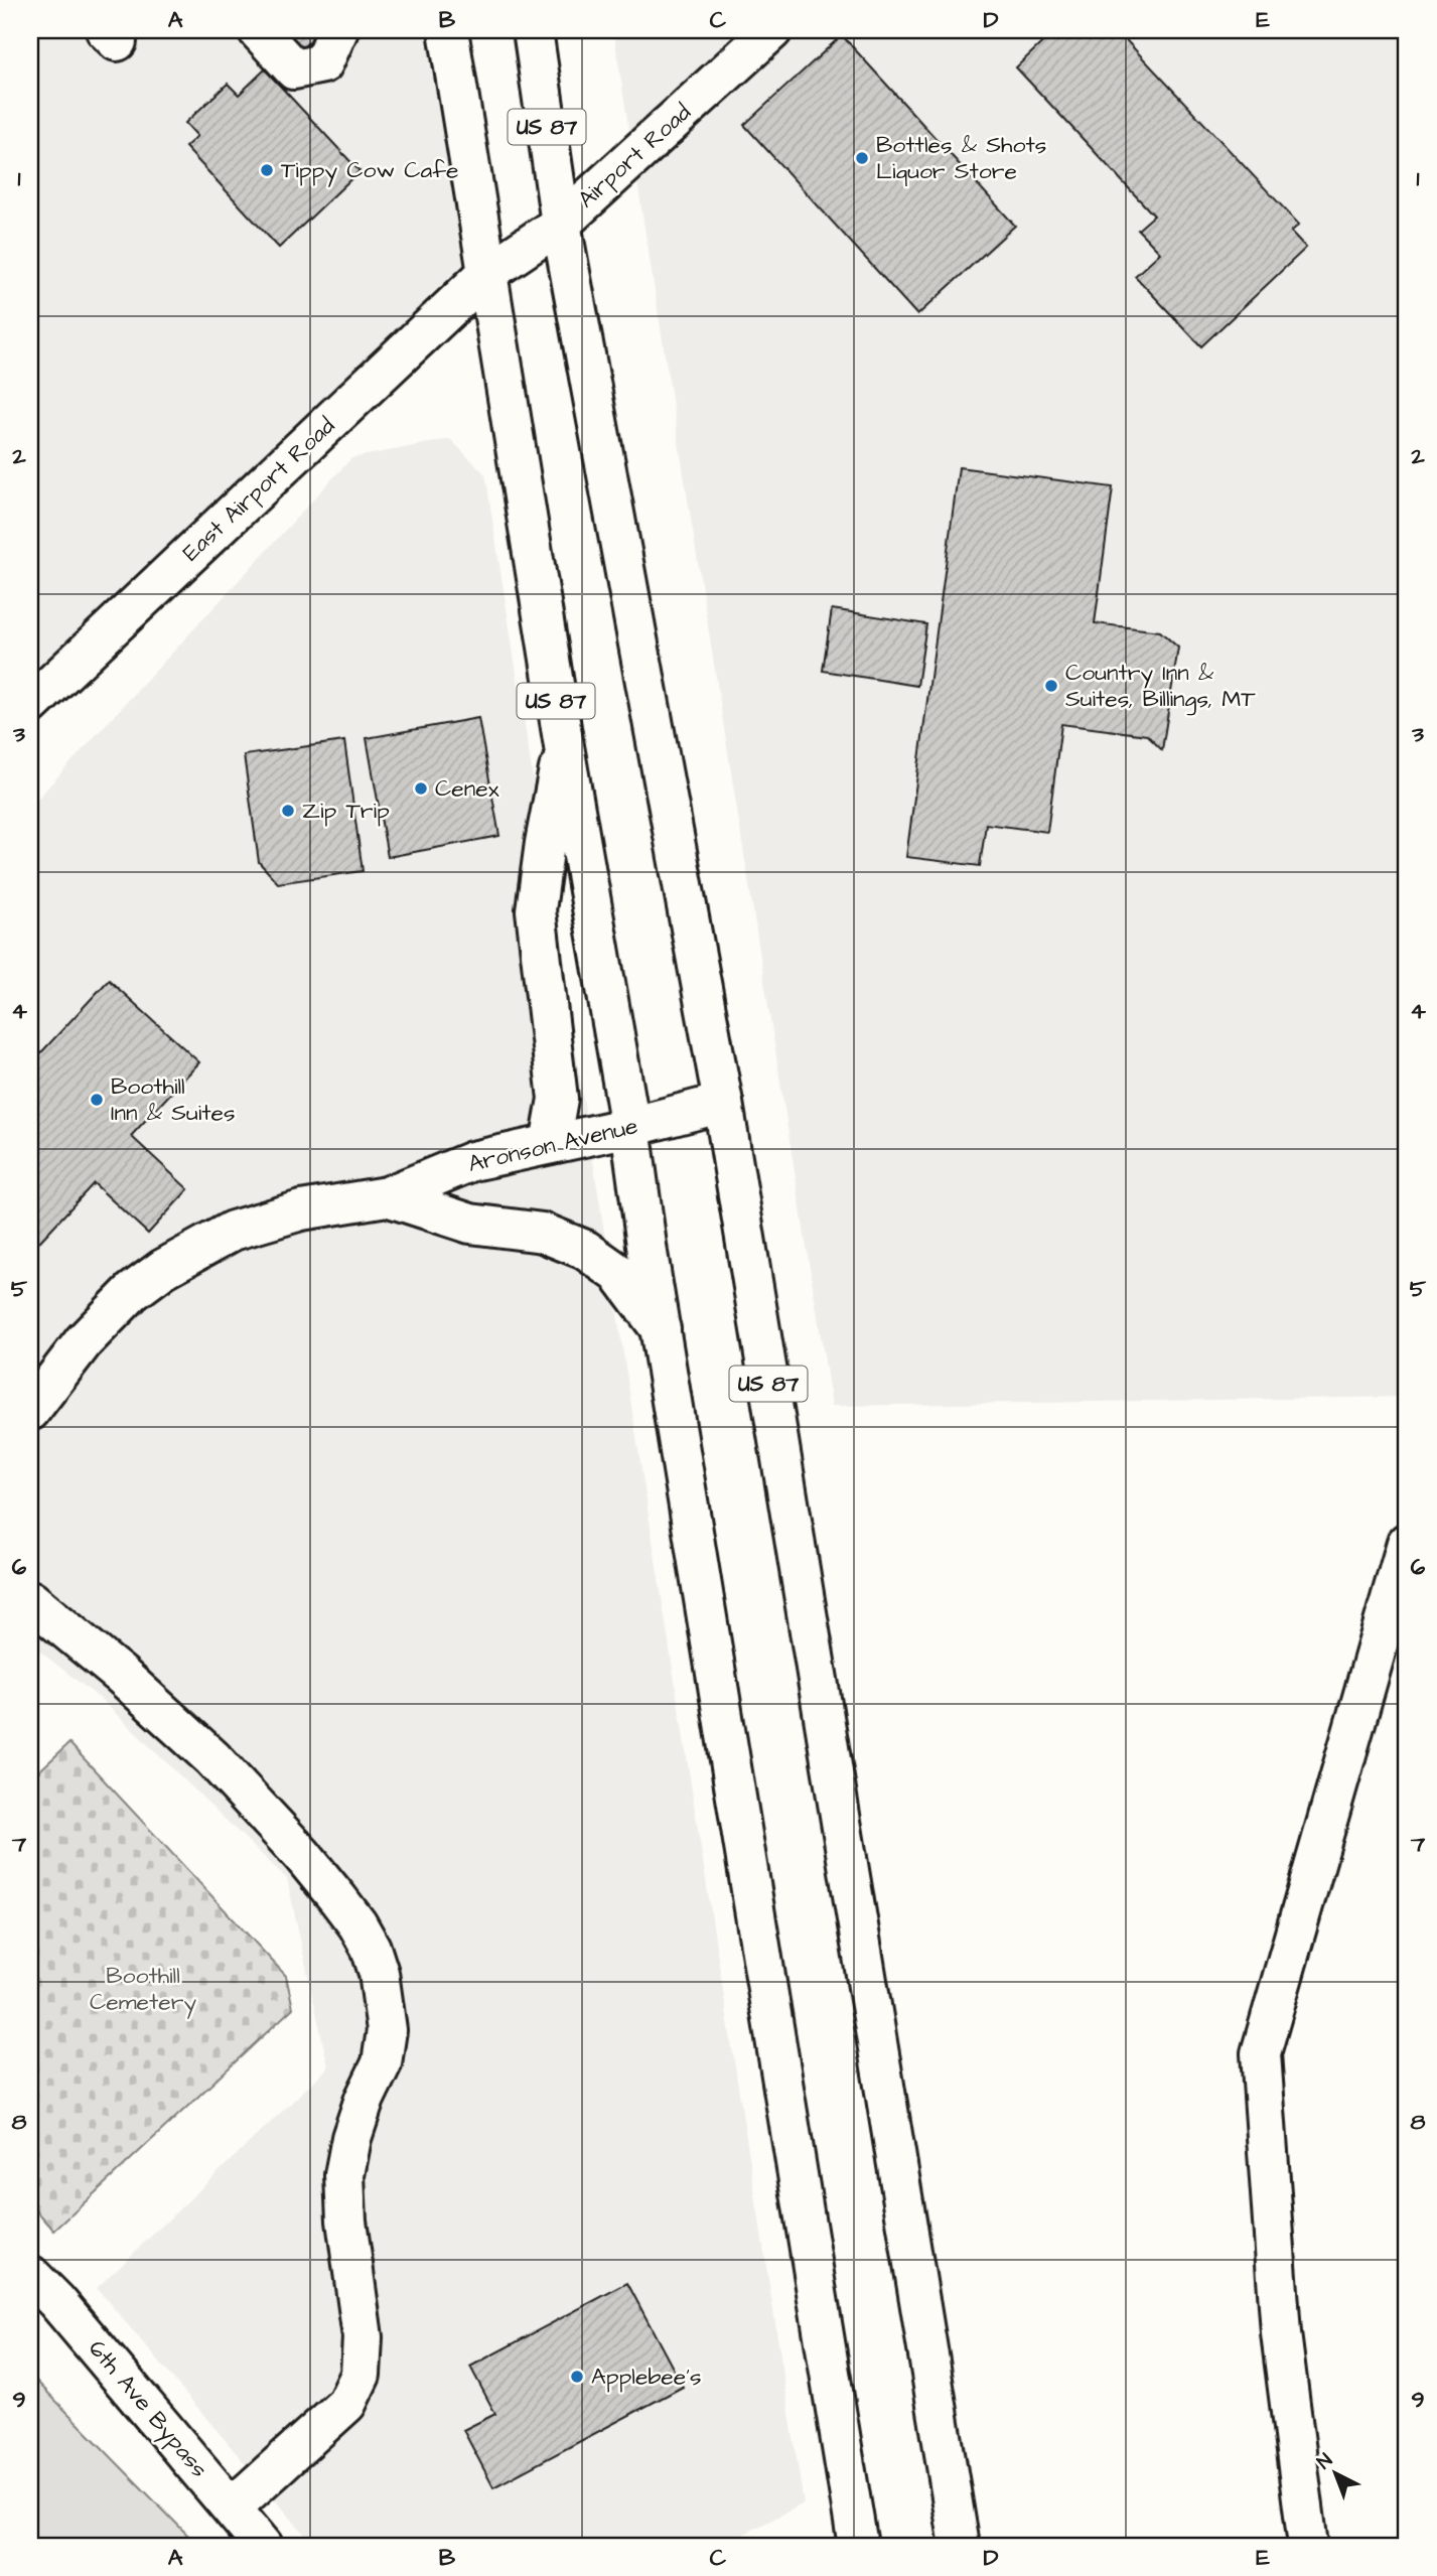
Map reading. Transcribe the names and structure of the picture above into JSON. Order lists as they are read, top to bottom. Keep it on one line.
{"streets":{"main road":["US 87","Airport Road","East Airport Road","Aronson Avenue","6th Ave Bypass"]},"crossings":[["US 87","Airport Road"],["US 87","East Airport Road"],["US 87","Aronson Avenue"],["Airport Road","East Airport Road"]],"parks":["Boothill Cemetery"],"places":["Bottles & Shots Liquor Store","Tippy Cow Cafe","Country Inn & Suites, Billings, MT","Cenex","Zip Trip","Boothill Inn & Suites","Applebee's"],"north":"top left","grid":{"columns":["A","B","C","D","E"],"rows":["1","2","3","4","5","6","7","8","9"]}}
